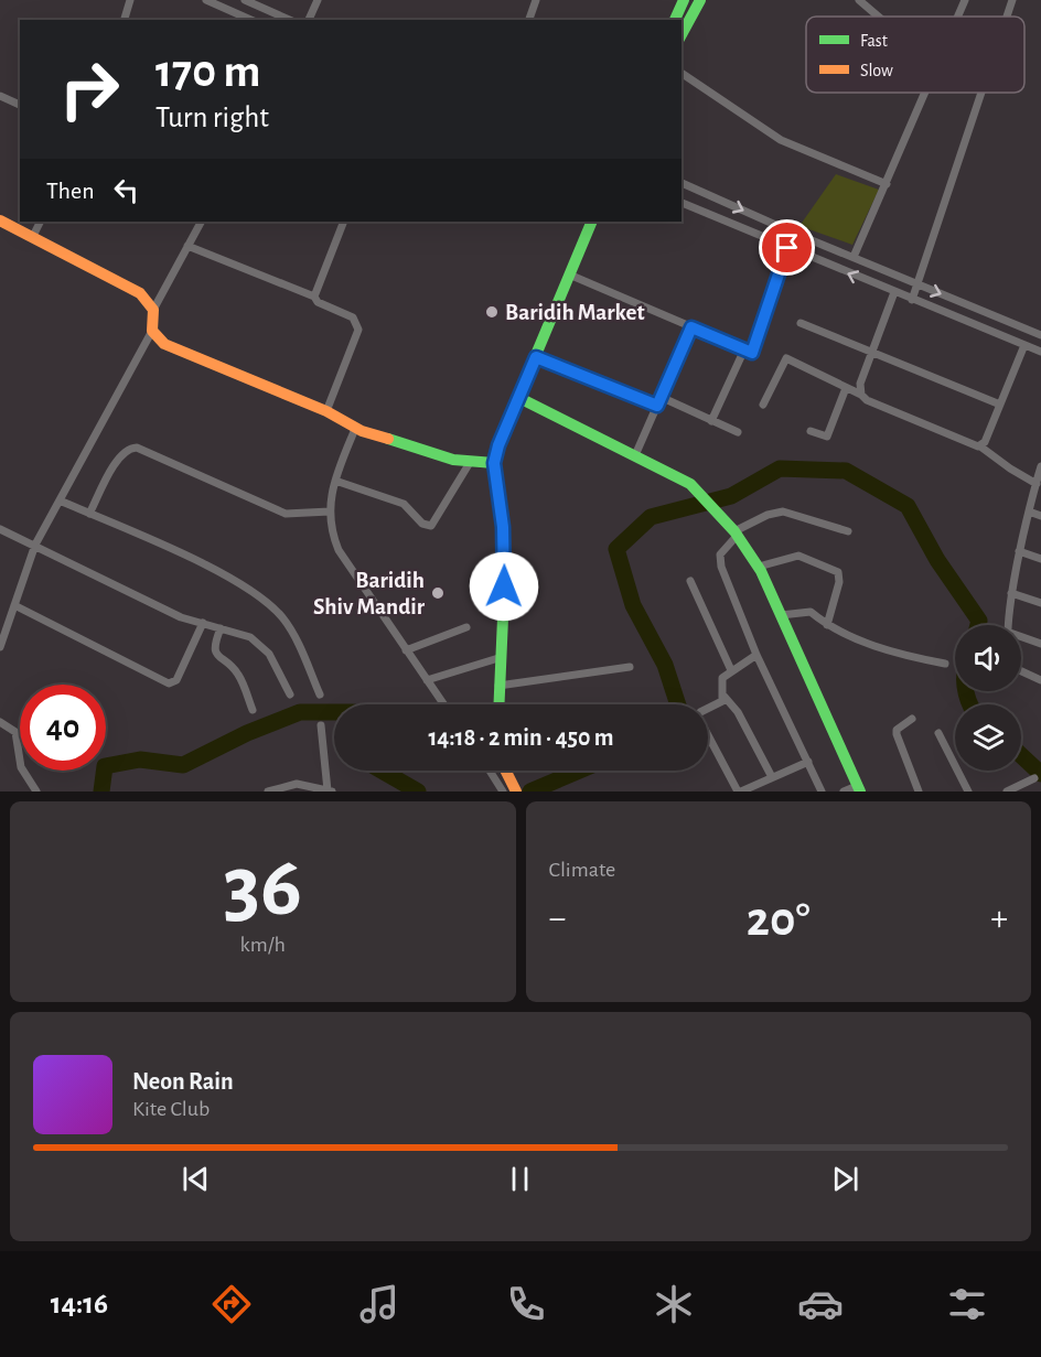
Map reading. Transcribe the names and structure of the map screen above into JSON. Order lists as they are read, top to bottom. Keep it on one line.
{"places":["Baridih Market","Baridih Shiv Mandir"],"legend":["Fast","Slow"],"page":{"turn":["170 m","Turn right"],"then":"Then","limit":"40","trip":"14:18 · 2 min · 450 m","tile":[["36","km/h"],"Climate"],"heat":["−","20°","+"],"song":["Neon Rain","Kite Club"],"tabs":"14:16"}}
